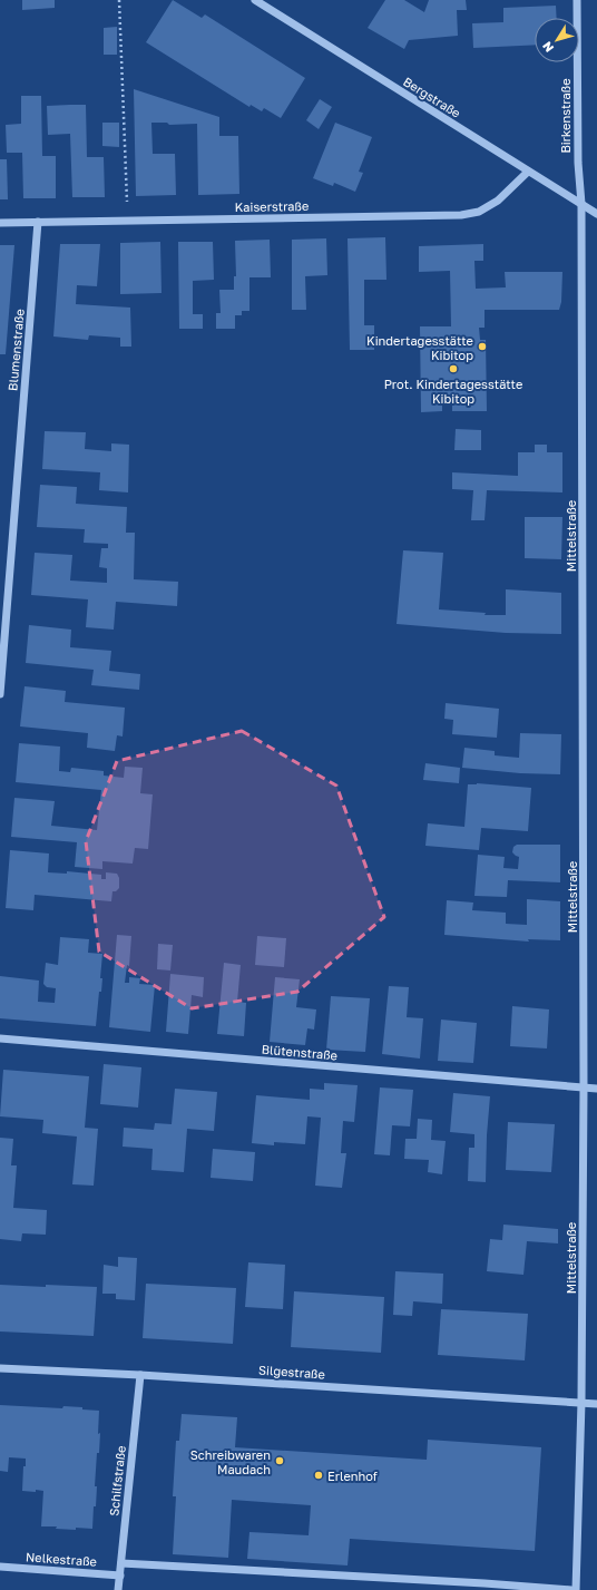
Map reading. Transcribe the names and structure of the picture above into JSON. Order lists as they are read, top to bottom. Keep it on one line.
{"streets":{"street":["Bergstraße","Birkenstraße","Kaiserstraße","Blumenstraße","Mittelstraße","Blütenstraße","Silgestraße","Schilfstraße","Nelkestraße"]},"crossings":[["Bergstraße","Birkenstraße"],["Bergstraße","Kaiserstraße"],["Bergstraße","Mittelstraße"],["Birkenstraße","Mittelstraße"],["Kaiserstraße","Blumenstraße"],["Mittelstraße","Blütenstraße"],["Mittelstraße","Silgestraße"],["Silgestraße","Schilfstraße"],["Schilfstraße","Nelkestraße"]],"places":["Kindertagesstätte Kibitop","Prot. Kindertagesstätte Kibitop","Schreibwaren Maudach","Erlenhof"],"north":"bottom left"}
